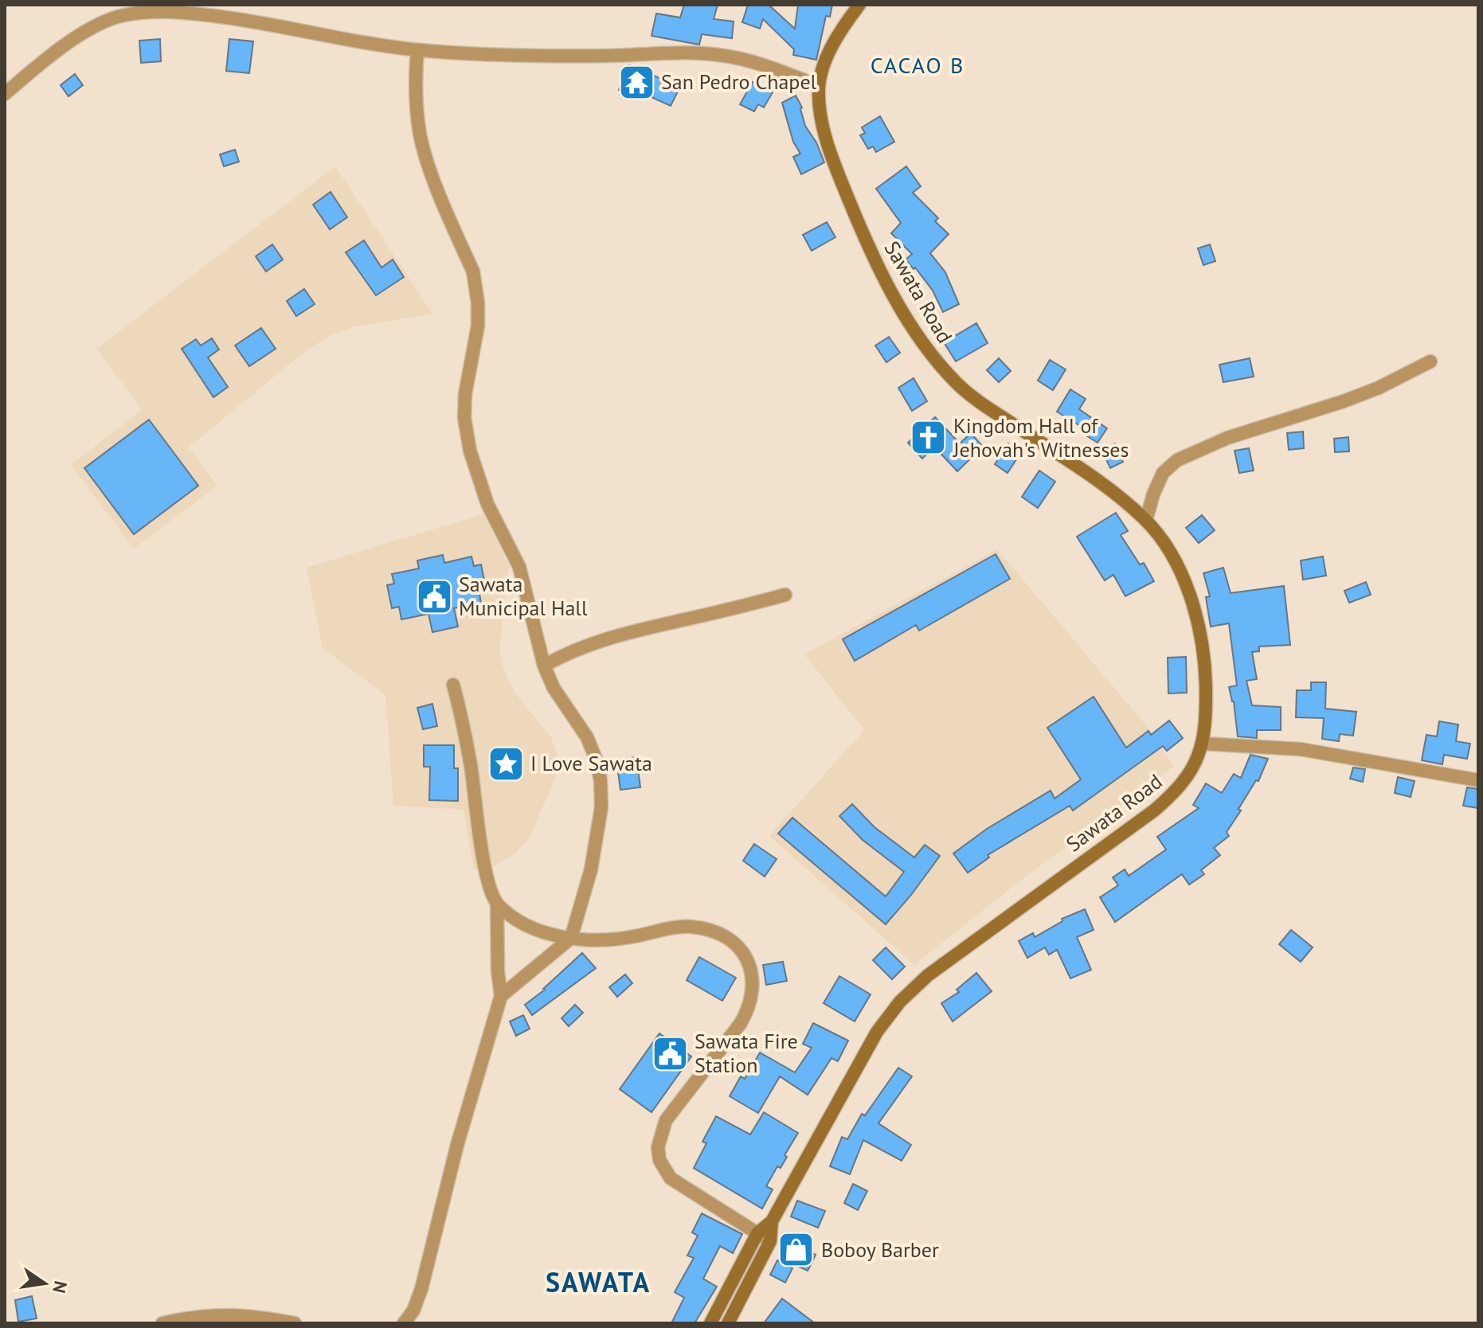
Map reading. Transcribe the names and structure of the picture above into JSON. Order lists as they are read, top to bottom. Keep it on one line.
{"streets":{"main road":["Sawata Road"]},"districts":["CACAO B","SAWATA"],"places":{"temple":["San Pedro Chapel"],"church":["Kingdom Hall of Jehovah's Witnesses"],"public building":["Sawata Municipal Hall","Sawata Fire Station"],"place":["I Love Sawata"],"shop":["Boboy Barber"]},"north":"right"}
